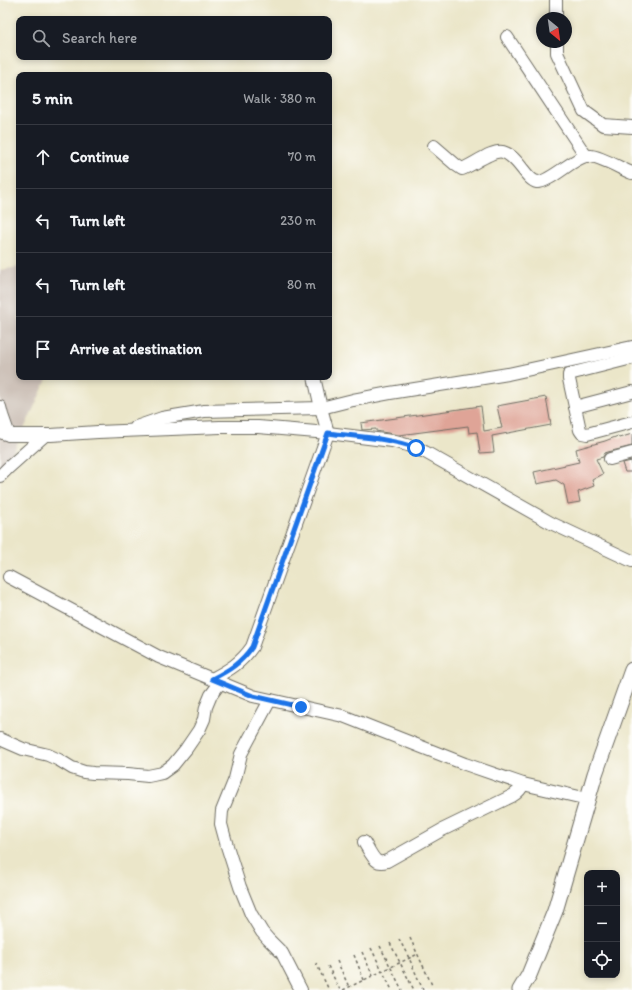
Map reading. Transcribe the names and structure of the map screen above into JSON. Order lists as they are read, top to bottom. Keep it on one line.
{"north":"bottom right","page":{"search":"Search here","heading":["5 min","Walk · 380 m"],"list":[["Continue","70 m"],["Turn left","230 m"],["Turn left","80 m"],"Arrive at destination"],"map_buttons":["+","−"]}}
